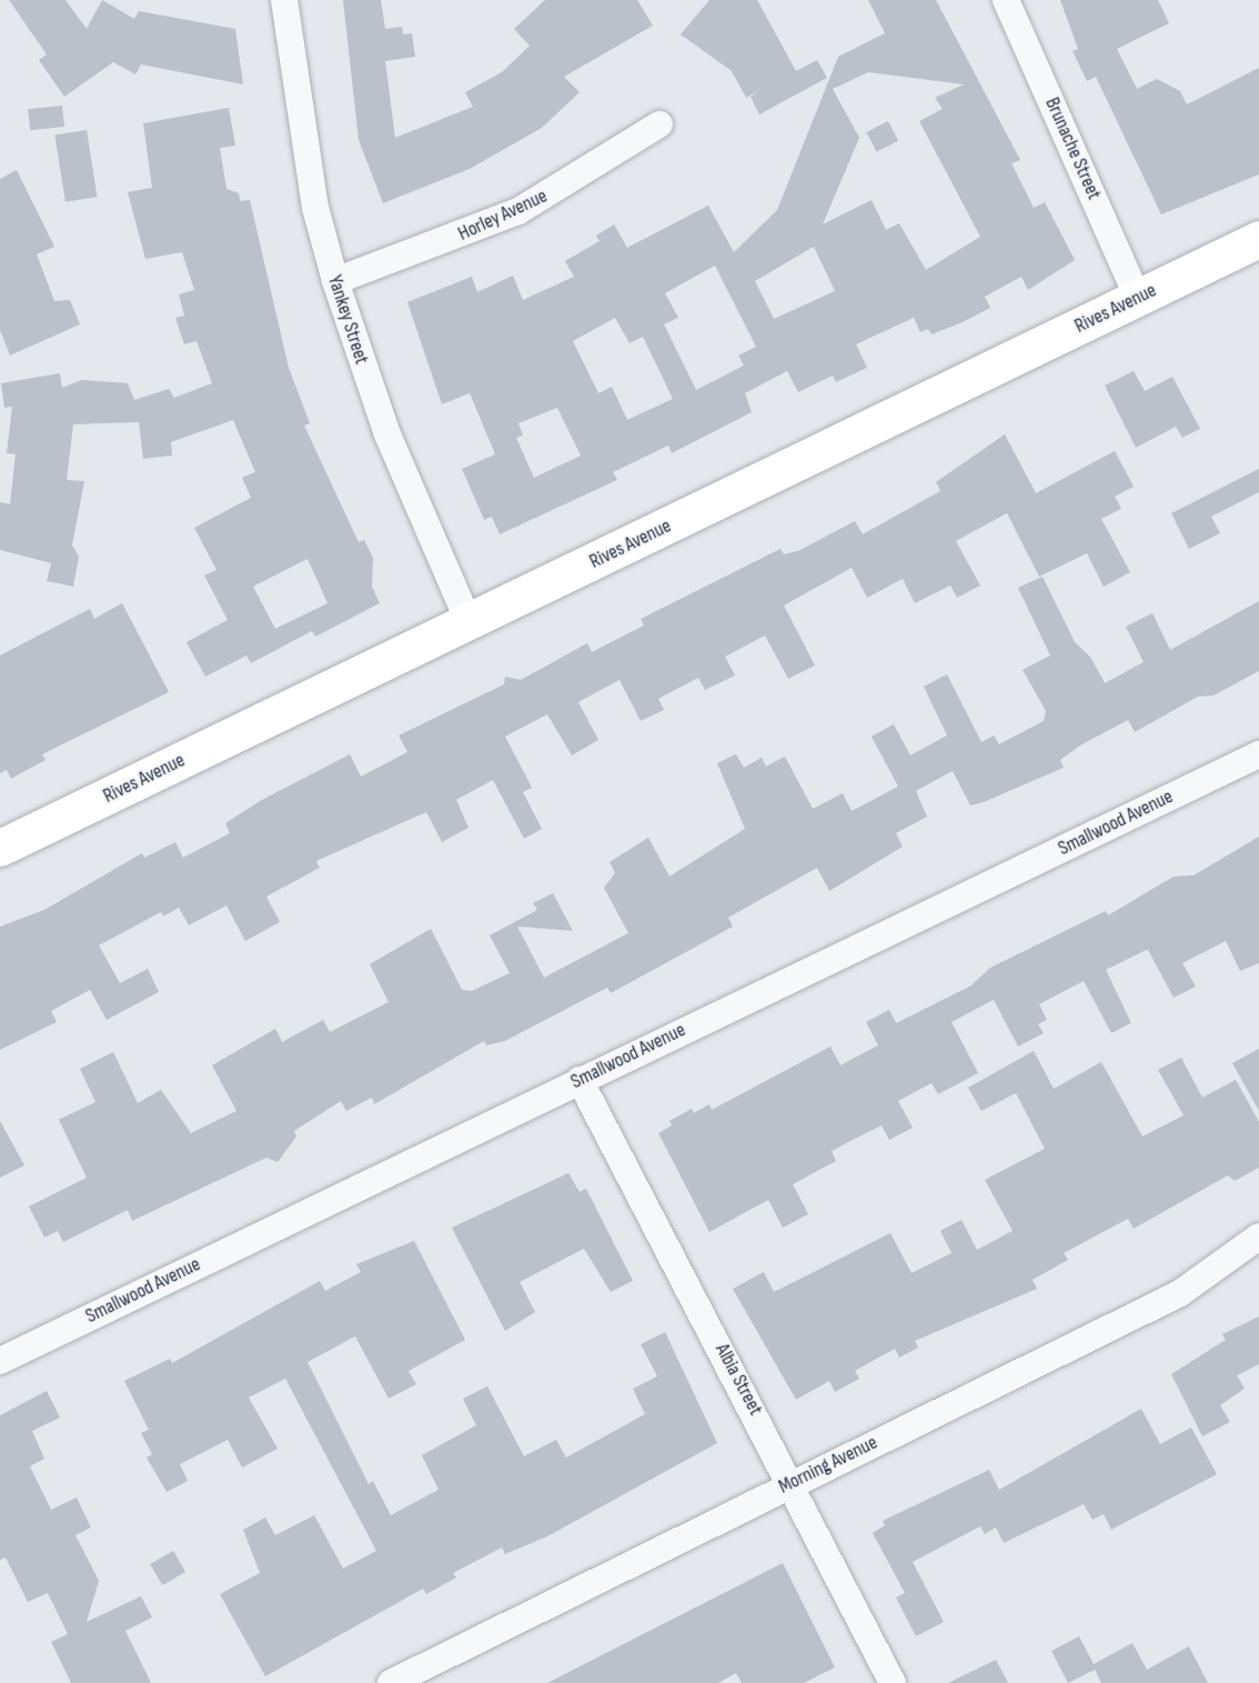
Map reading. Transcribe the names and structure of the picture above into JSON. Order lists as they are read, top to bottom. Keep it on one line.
{"streets":{"street":["Brunache Street","Horley Avenue","Rives Avenue","Yankey Street","Smallwood Avenue","Albia Street","Morning Avenue"]},"crossings":[["Brunache Street","Rives Avenue"],["Horley Avenue","Yankey Street"],["Rives Avenue","Yankey Street"],["Smallwood Avenue","Albia Street"],["Albia Street","Morning Avenue"]]}
